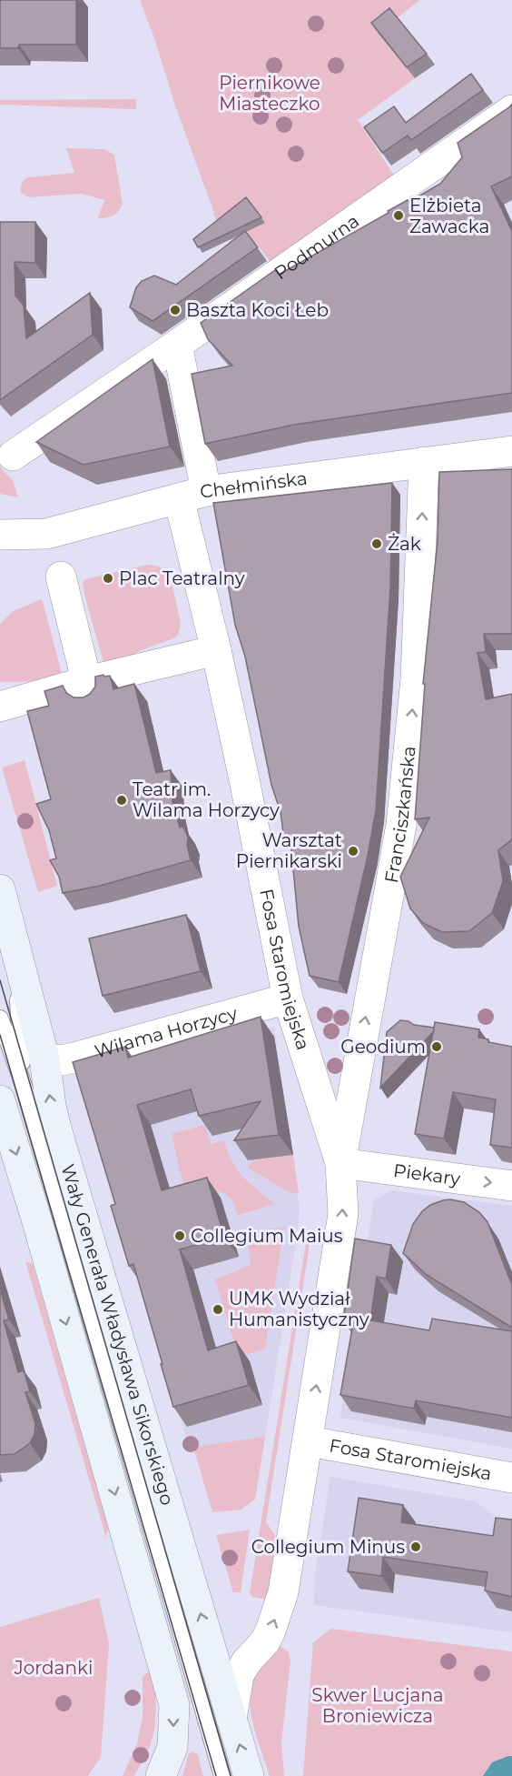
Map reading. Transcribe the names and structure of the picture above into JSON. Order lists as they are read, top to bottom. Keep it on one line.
{"streets":{"street":["Podmurna","Chełmińska","Franciszkańska","Fosa Staromiejska","Wilama Horzycy","Piekary","Wały Generała Władysława Sikorskiego"]},"crossings":[["Podmurna","Fosa Staromiejska"],["Chełmińska","Franciszkańska"],["Chełmińska","Fosa Staromiejska"],["Franciszkańska","Fosa Staromiejska"],["Franciszkańska","Piekary"],["Fosa Staromiejska","Wilama Horzycy"],["Fosa Staromiejska","Piekary"],["Fosa Staromiejska","Wały Generała Władysława Sikorskiego"],["Wilama Horzycy","Wały Generała Władysława Sikorskiego"]],"one_way":["Franciszkańska","Piekary"],"parks":["Piernikowe Miasteczko","Jordanki","Skwer Lucjana Broniewicza"],"places":["Elżbieta Zawacka","Baszta Koci Łeb","Żak","Plac Teatralny","Teatr im. Wilama Horzycy","Warsztat Piernikarski","Geodium","Collegium Maius","UMK Wydział Humanistyczny","Collegium Minus"]}
